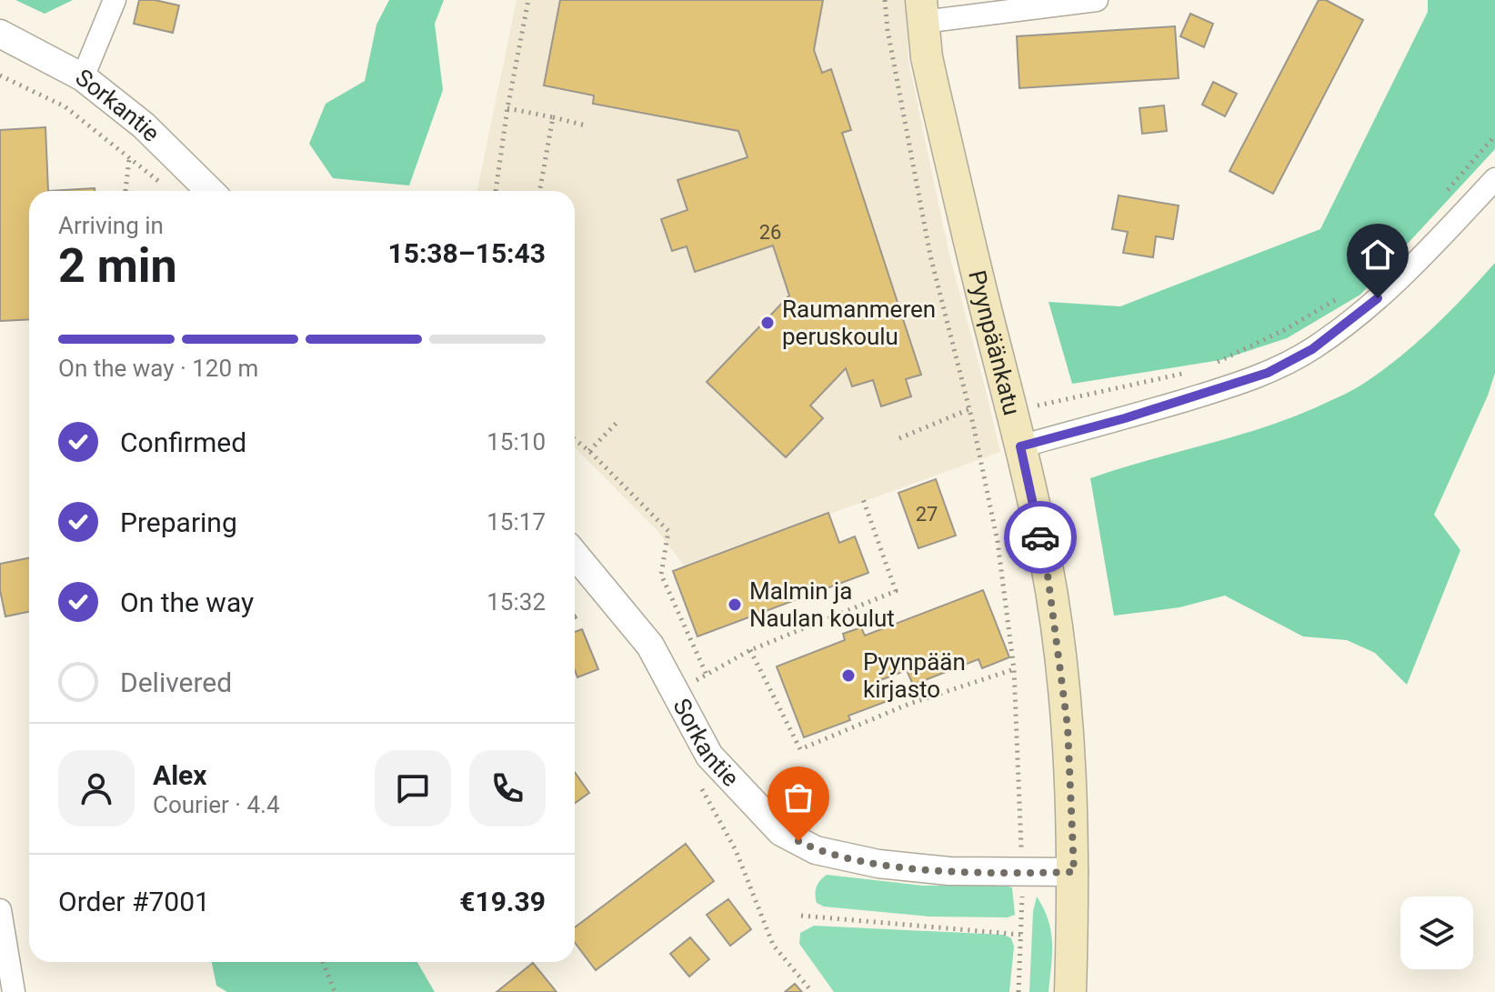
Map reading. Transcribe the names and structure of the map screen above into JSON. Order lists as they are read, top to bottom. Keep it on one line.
{"streets":{"main road":["Pyynpäänkatu"],"street":["Sorkantie"]},"crossings":[["Sorkantie","Pyynpäänkatu"]],"places":["Raumanmeren peruskoulu","Malmin ja Naulan koulut","Pyynpään kirjasto"],"house_numbers":["26","27"],"page":{"heading":["2 min","Arriving in","15:38–15:43"],"panel":["Alex","Courier · 4.4","Order #7001","€19.39"],"bar":"On the way · 120 m","list":[["Confirmed","15:10"],["Preparing","15:17"],["On the way","15:32"],"Delivered"]}}
